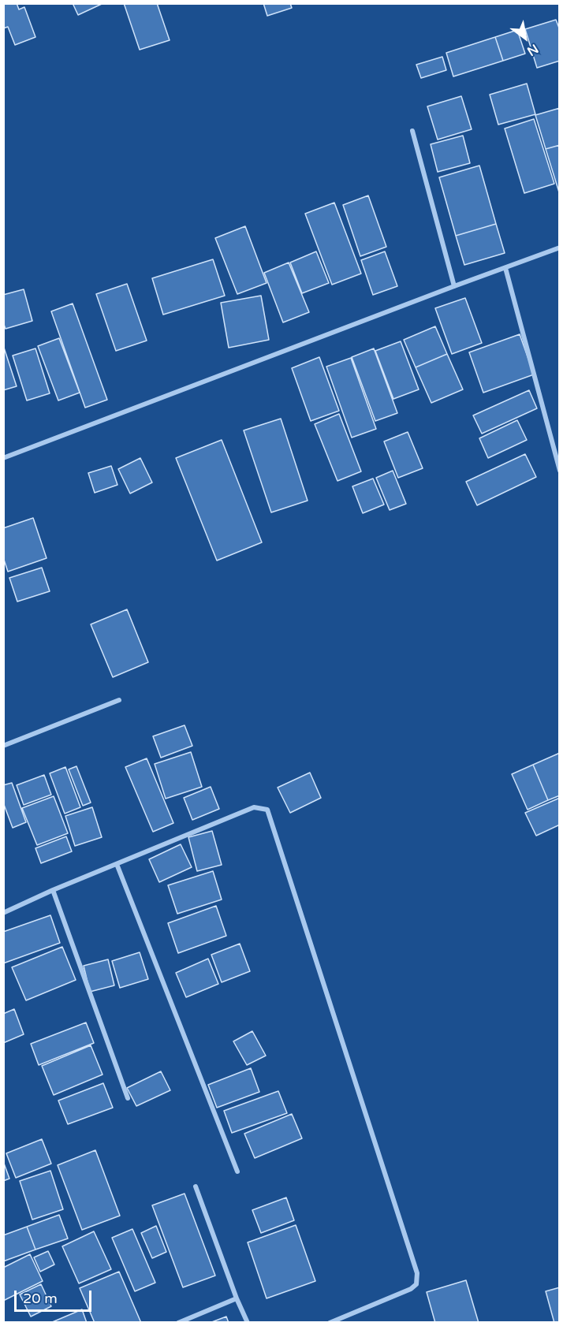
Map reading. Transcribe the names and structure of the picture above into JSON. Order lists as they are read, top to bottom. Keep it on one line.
{"scale_bar":"20 m","north":"bottom right"}
